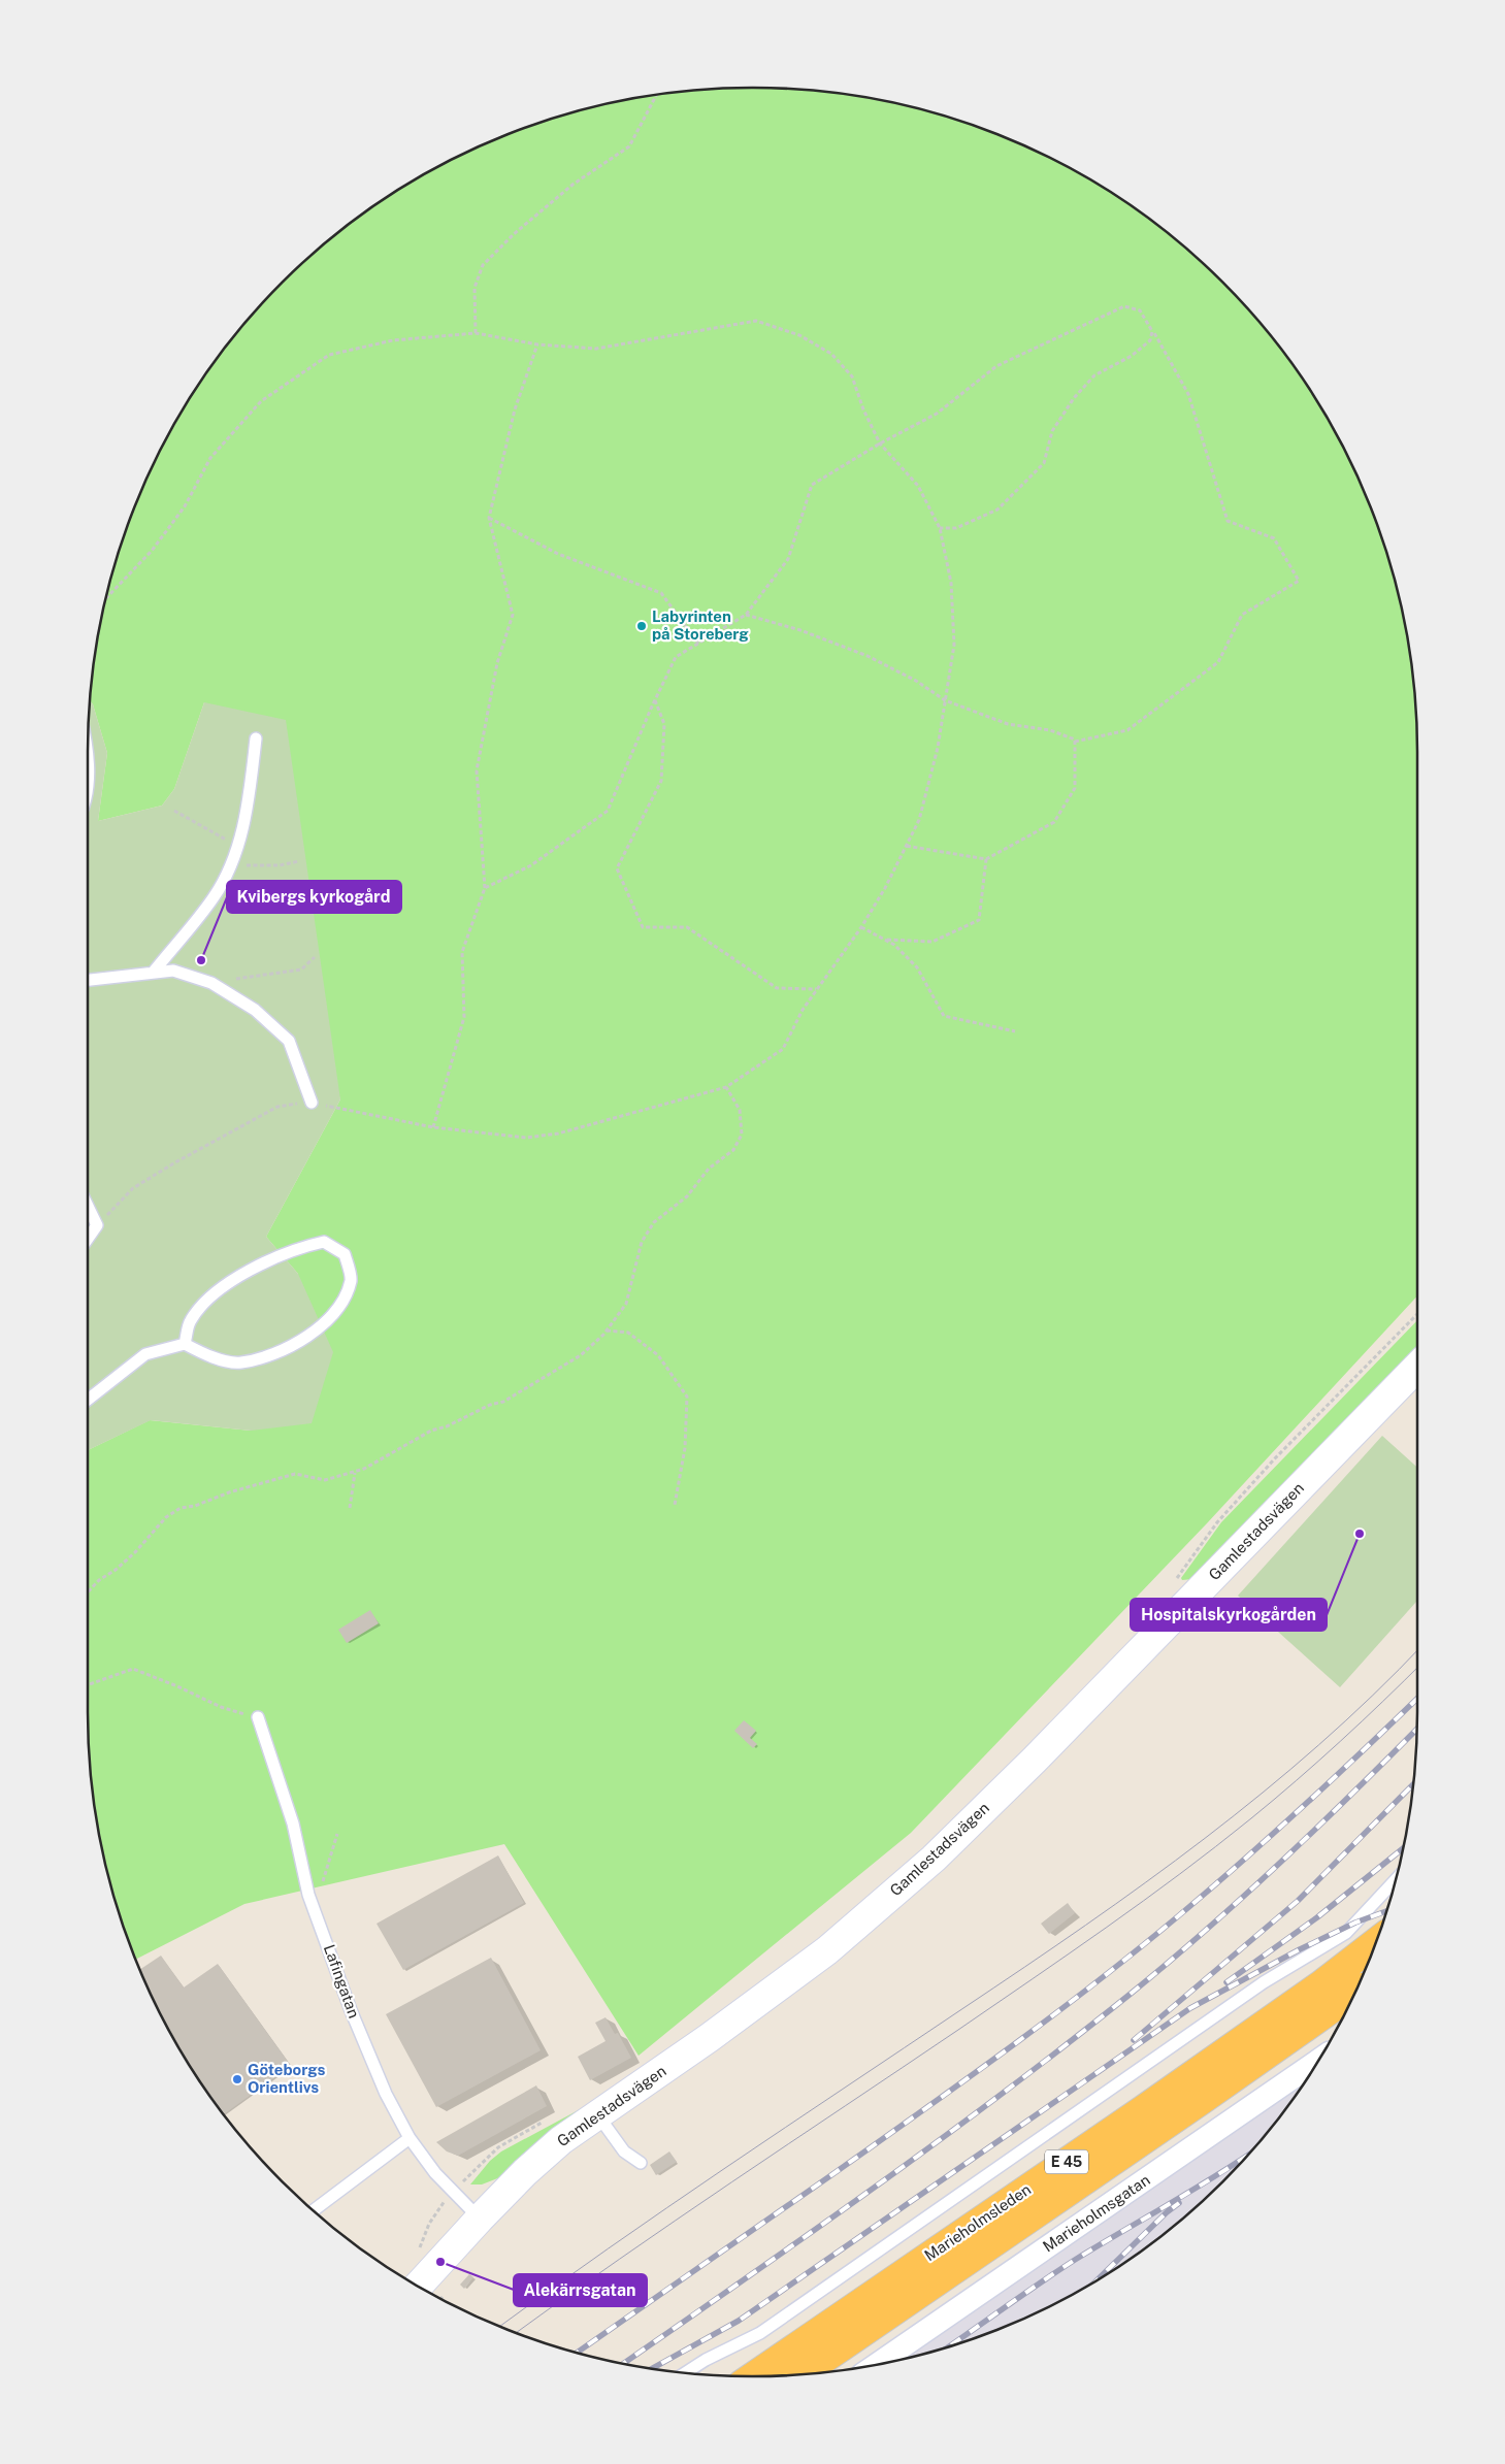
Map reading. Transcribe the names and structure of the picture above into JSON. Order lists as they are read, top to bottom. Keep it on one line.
{"streets":{"highway":["E 45","Marieholmsleden"],"street":["Gamlestadsvägen","Marieholmsgatan"],"lane":["Lafingatan"]},"crossings":[["Gamlestadsvägen","Lafingatan"]],"places":["Labyrinten på Storeberg","Kvibergs kyrkogård","Hospitalskyrkogården","Göteborgs Orientlivs","Alekärrsgatan"]}
